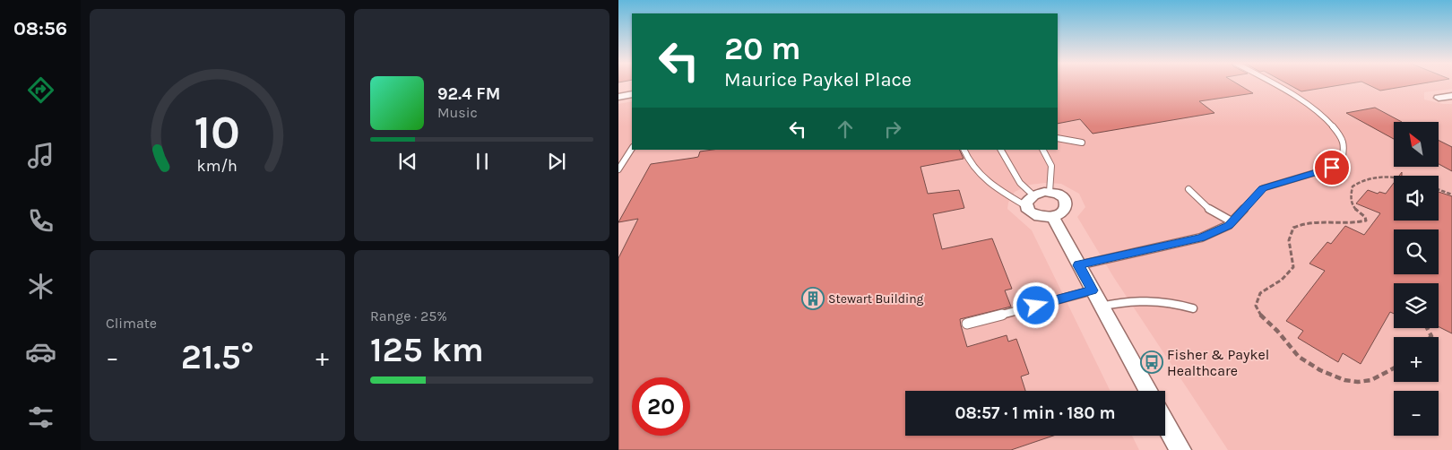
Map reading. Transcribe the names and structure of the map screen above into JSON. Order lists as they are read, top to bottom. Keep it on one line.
{"places":{"building":["Stewart Building"],"bus stop":["Fisher & Paykel Healthcare"]},"north":"top left","page":{"tabs":"08:56","turn":["20 m","Maurice Paykel Place"],"song":["92.4 FM","Music"],"map_buttons":["+","−"],"tile":["Climate",["Range · 25%","125 km"]],"heat":["−","21.5°","+"],"limit":"20","trip":"08:57 · 1 min · 180 m","gauge":["10","km/h"]}}
